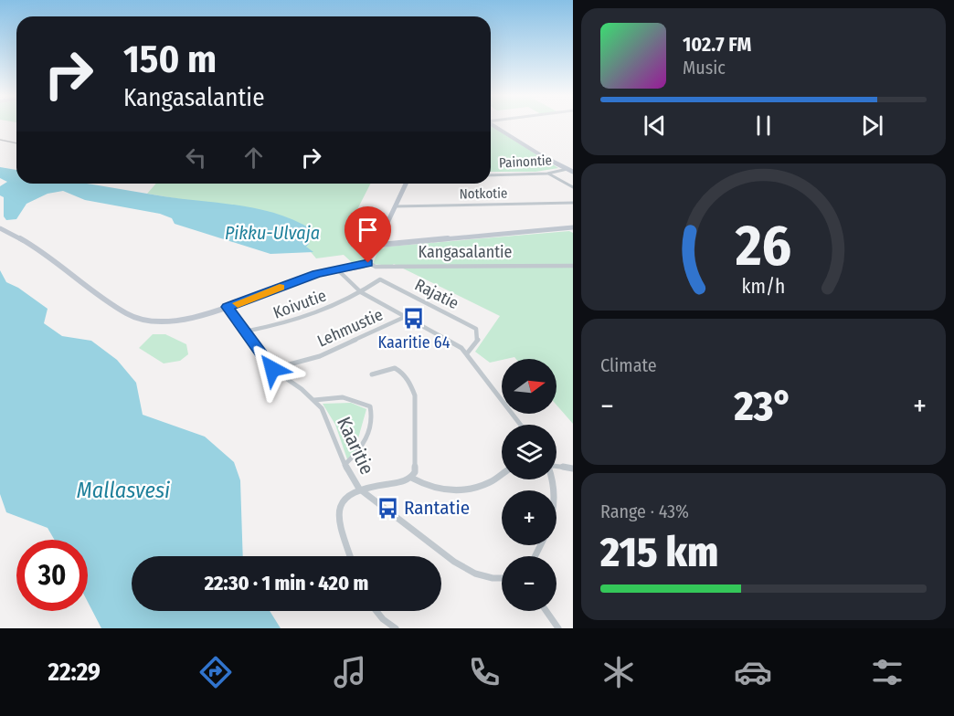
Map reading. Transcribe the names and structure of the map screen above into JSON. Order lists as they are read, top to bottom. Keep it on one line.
{"streets":{"main road":["Kangasalantie"],"street":["Painontie","Notkotie","Rajatie","Koivutie","Lehmustie","Kaaritie"]},"crossings":[["Kangasalantie","Kaaritie"],["Rajatie","Koivutie"],["Koivutie","Kaaritie"],["Lehmustie","Kaaritie"]],"water":["Pikku-Ulvaja","Mallasvesi"],"places":{"bus stop":["Kaaritie 64","Rantatie"]},"north":"right","page":{"turn":["150 m","Kangasalantie"],"song":["102.7 FM","Music"],"tile":["Climate",["Range · 43%","215 km"]],"map_buttons":["+","−"],"heat":["−","23°","+"],"limit":"30","trip":"22:30 · 1 min · 420 m","tabs":"22:29","gauge":["26","km/h"]}}
